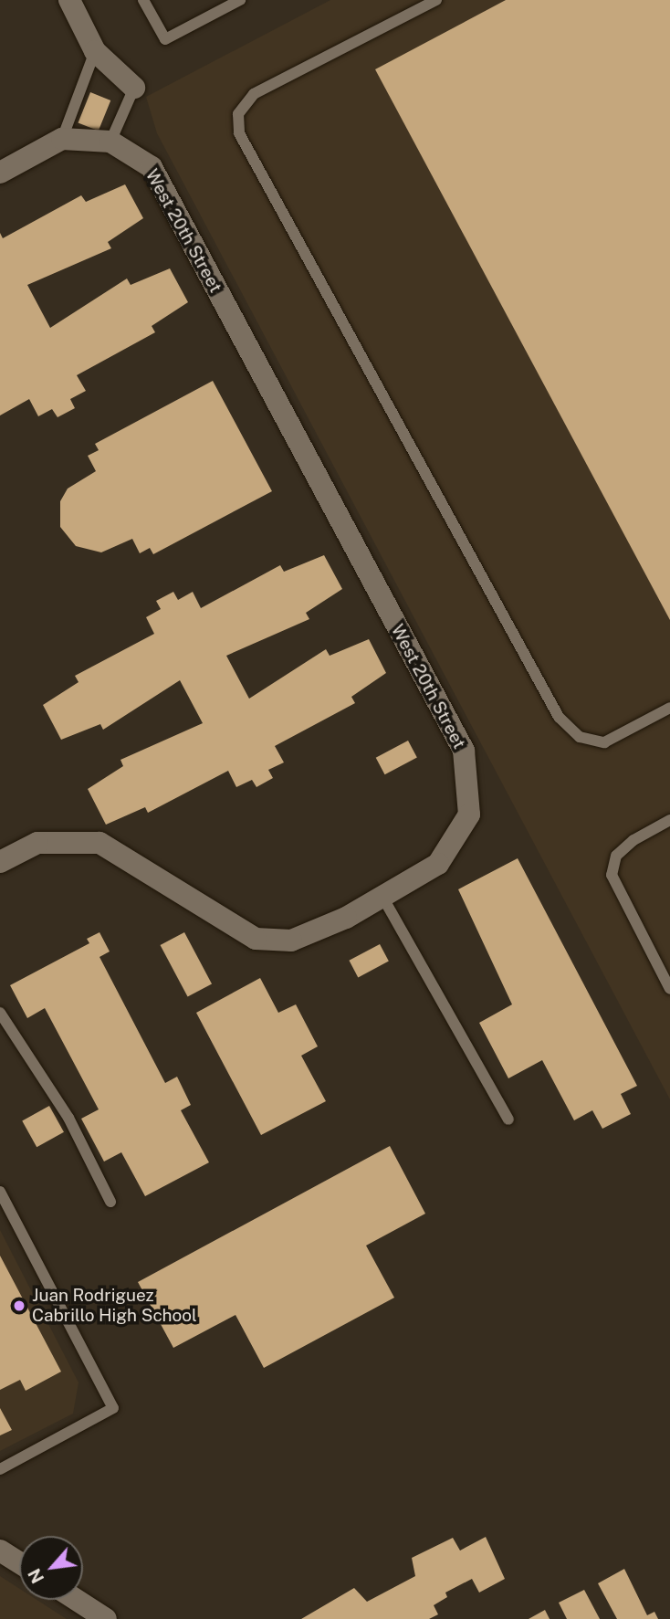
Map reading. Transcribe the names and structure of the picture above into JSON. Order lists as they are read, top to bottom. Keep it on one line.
{"streets":{"street":["West 20th Street"]},"places":["Juan Rodriguez Cabrillo High School"],"north":"bottom left"}
